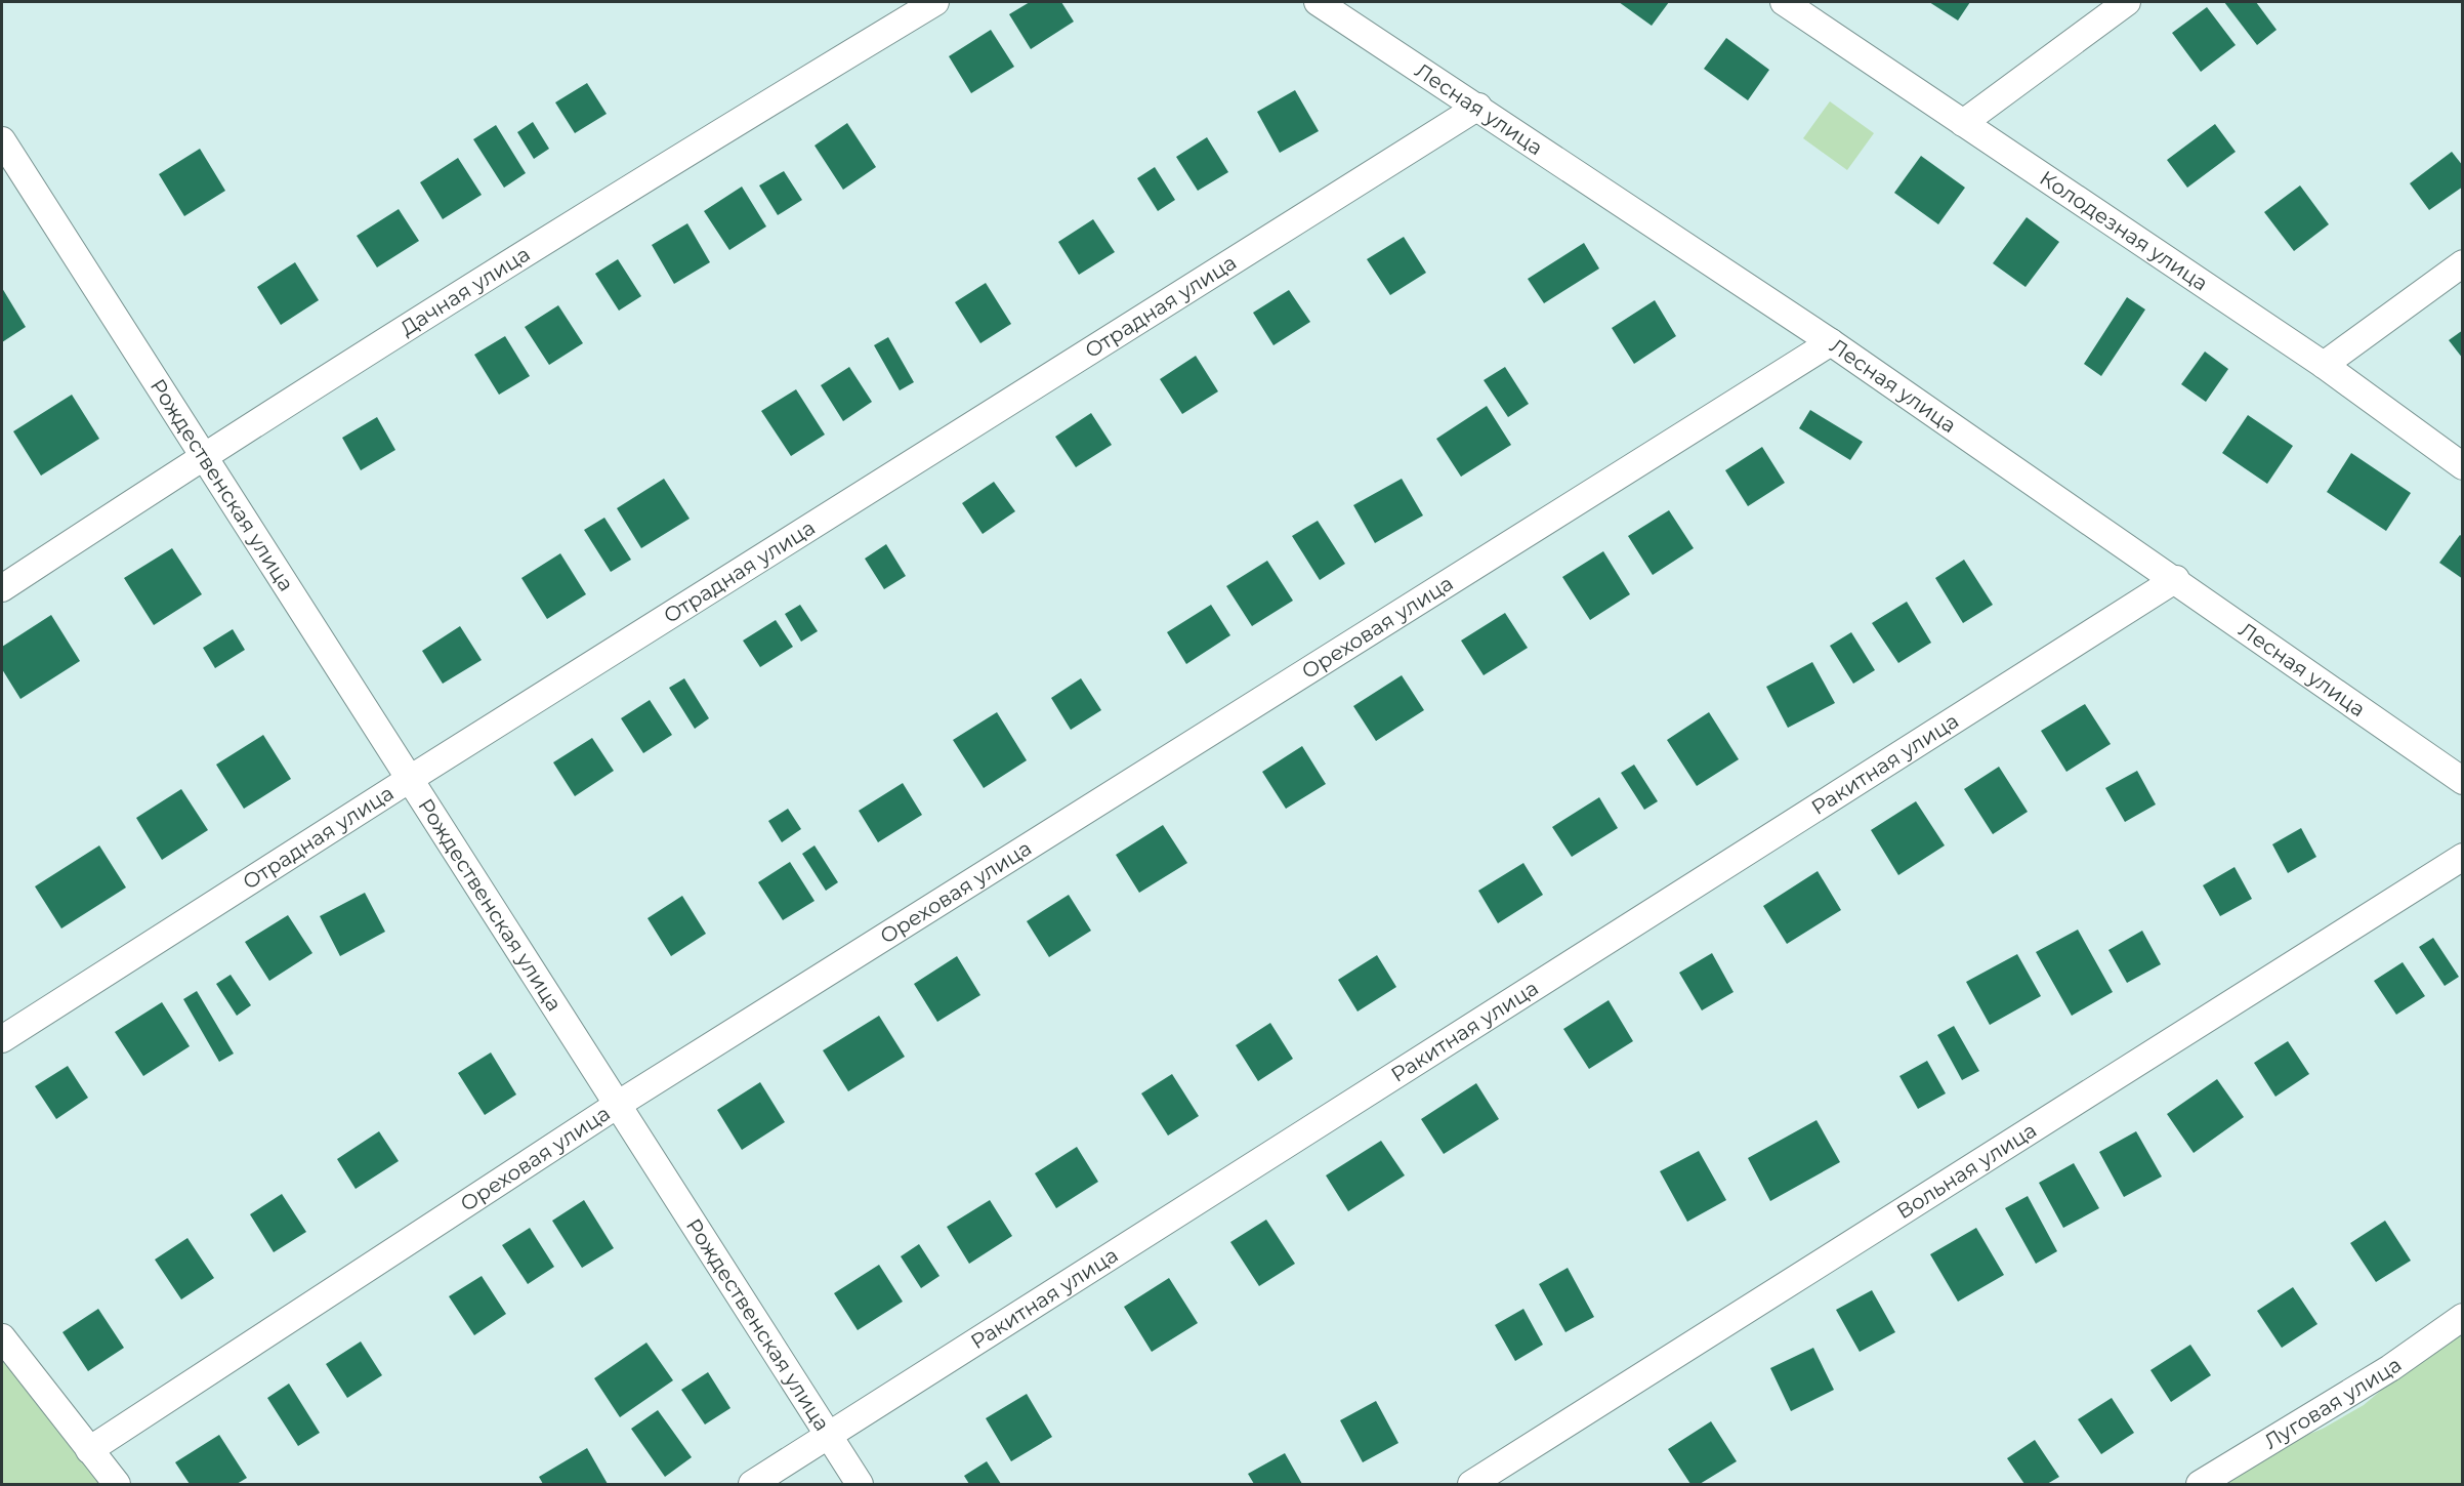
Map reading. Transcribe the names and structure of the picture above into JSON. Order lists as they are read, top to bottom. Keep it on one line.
{"streets":{"street":["Лесная улица","Колодезная улица","Дачная улица","Отрадная улица","Рождественская улица","Ореховая улица","Ракитная улица","Вольная улица","Луговая улица"]},"crossings":[["Лесная улица","Отрадная улица"],["Лесная улица","Ореховая улица"],["Лесная улица","Ракитная улица"],["Дачная улица","Рождественская улица"],["Отрадная улица","Рождественская улица"],["Рождественская улица","Ореховая улица"],["Рождественская улица","Ракитная улица"]]}
